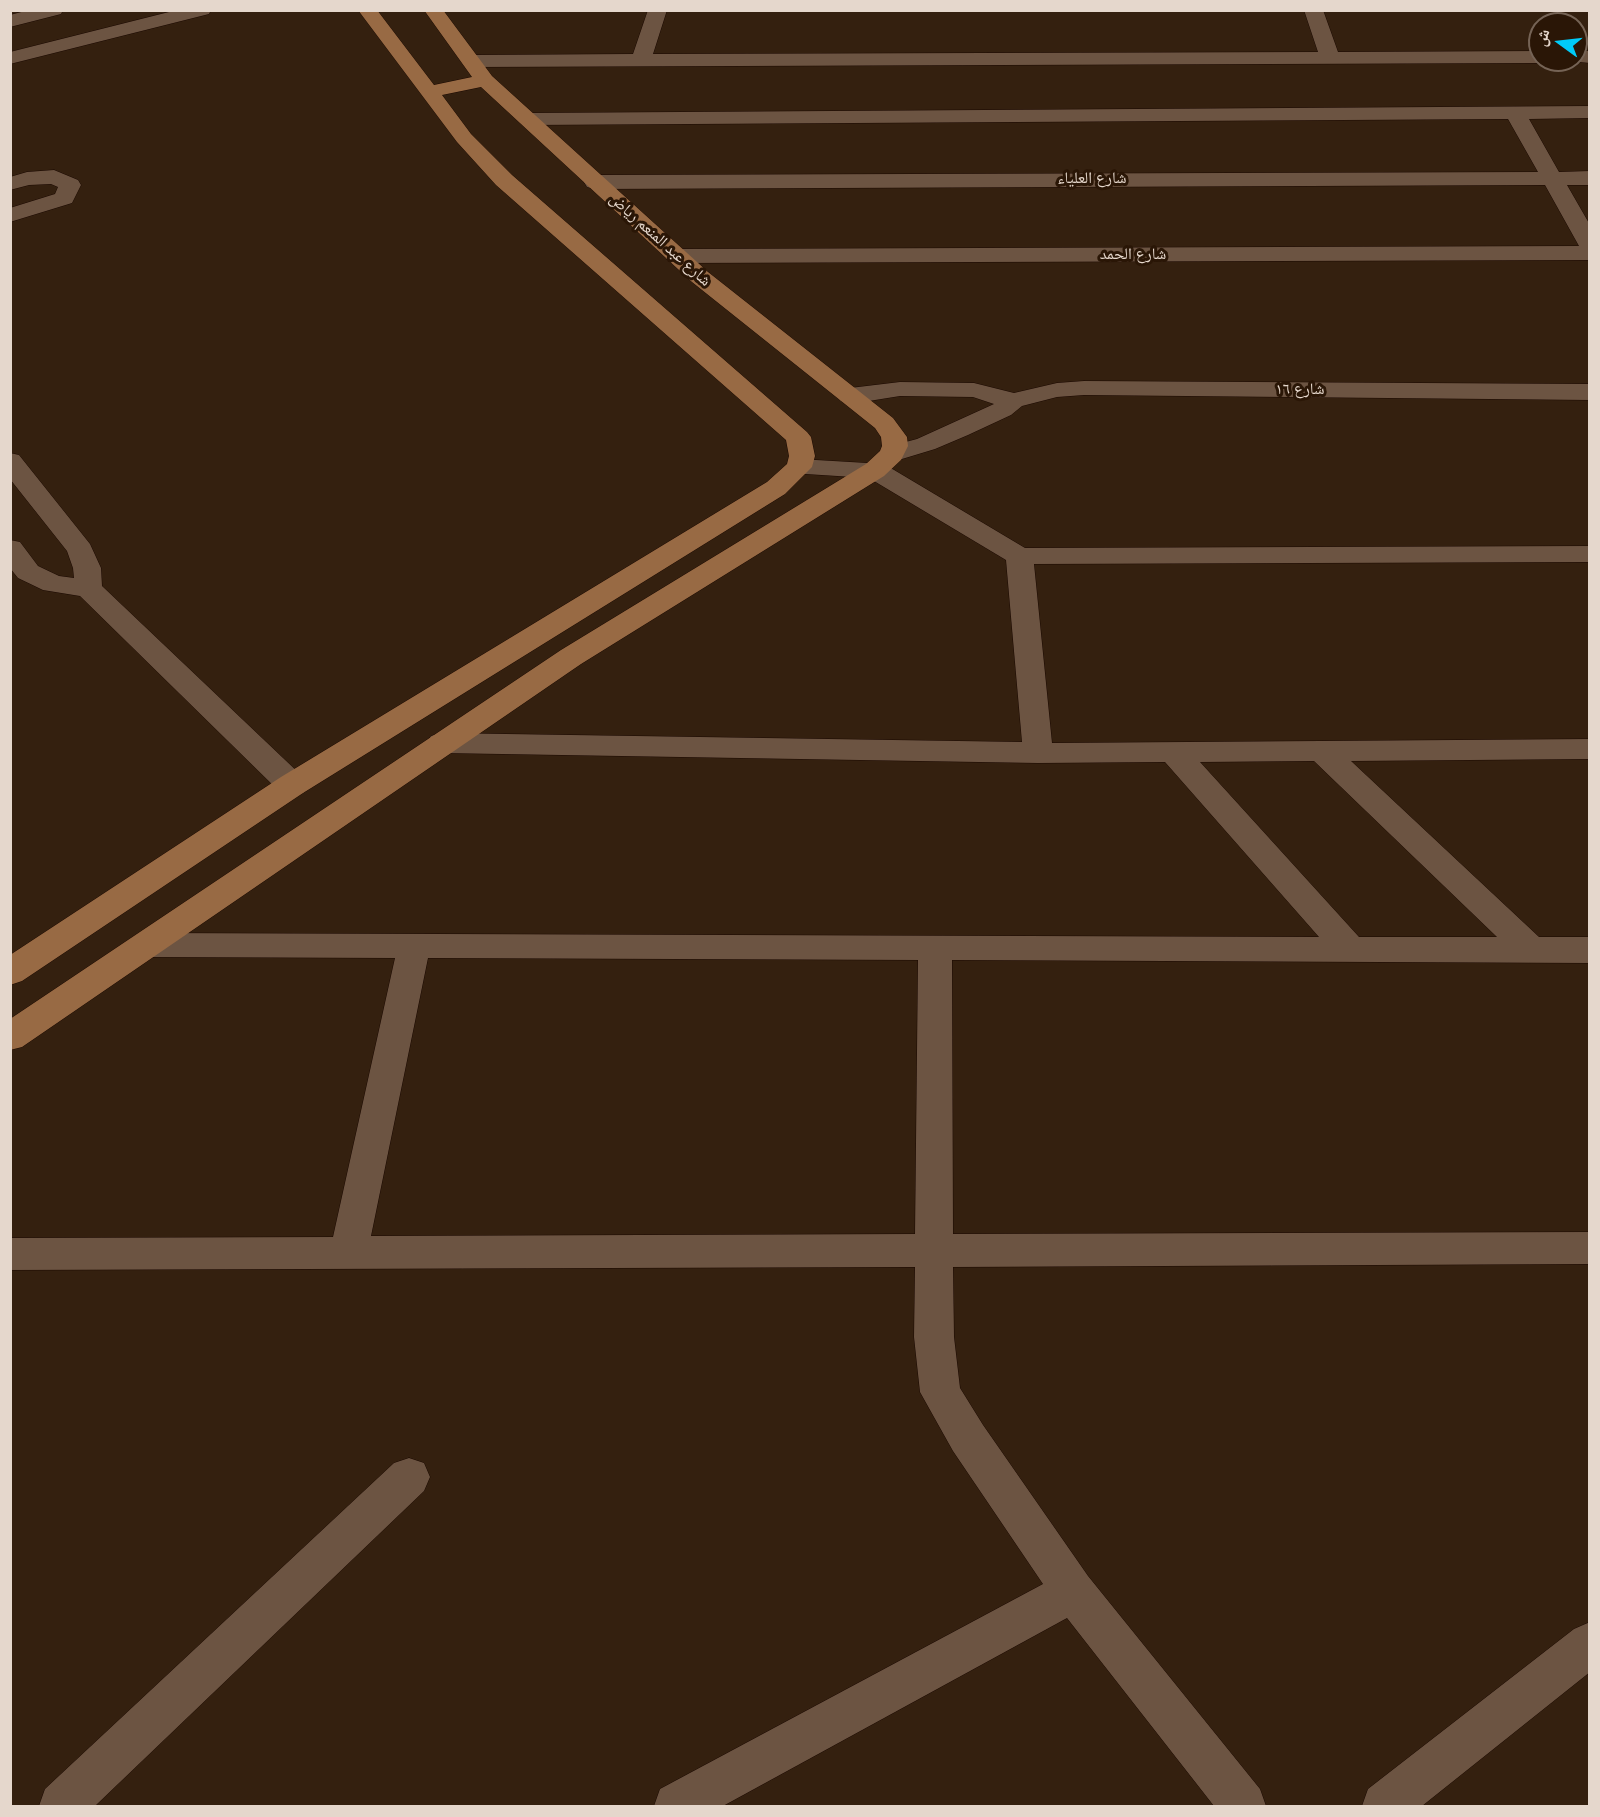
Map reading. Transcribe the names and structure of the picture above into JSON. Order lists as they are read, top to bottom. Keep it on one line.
{"streets":{"main road":["شارع عبد المنعم رياض"],"street":["شارع العلياء","شارع الحمد","شارع ١٦"]},"crossings":[["شارع العلياء","شارع عبد المنعم رياض"],["شارع عبد المنعم رياض","شارع الحمد"],["شارع عبد المنعم رياض","شارع ١٦"]],"north":"left"}
